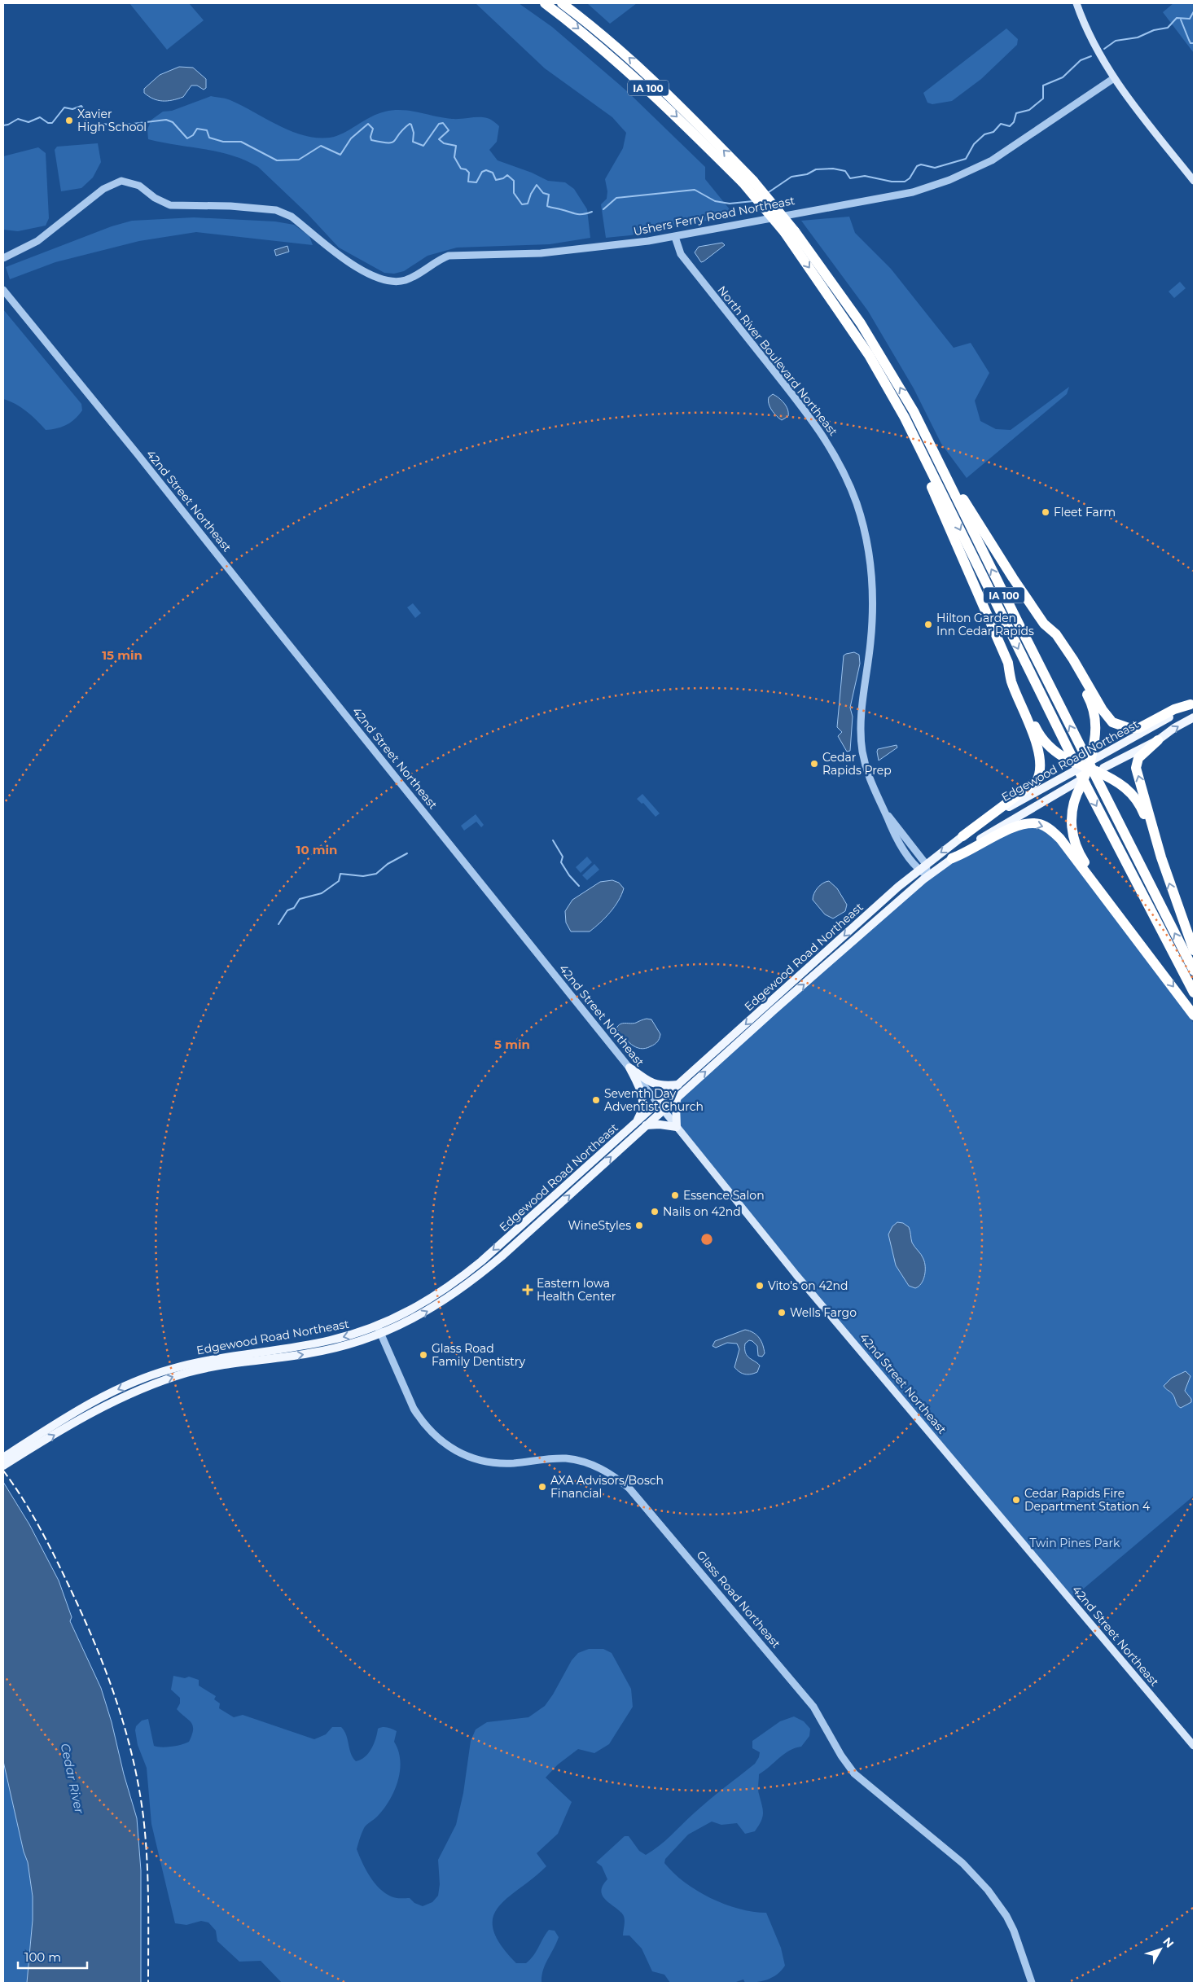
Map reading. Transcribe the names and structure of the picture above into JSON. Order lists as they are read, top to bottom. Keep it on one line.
{"streets":{"highway":["IA 100"],"main road":["42nd Street Northeast","Edgewood Road Northeast"],"street":["Ushers Ferry Road Northeast","North River Boulevard Northeast","Glass Road Northeast"]},"crossings":[["Ushers Ferry Road Northeast","North River Boulevard Northeast"],["North River Boulevard Northeast","Edgewood Road Northeast"],["42nd Street Northeast","Edgewood Road Northeast"],["Edgewood Road Northeast","Glass Road Northeast"]],"water":["Cedar River"],"parks":["Twin Pines Park"],"places":{"other":["Xavier High School","Fleet Farm","Hilton Garden Inn Cedar Rapids","Cedar Rapids Prep","Seventh Day Adventist Church","Essence Salon","Nails on 42nd","WineStyles","Vito's on 42nd","Wells Fargo","Glass Road Family Dentistry","AXA Advisors/Bosch Financial","Cedar Rapids Fire Department Station 4"],"health":["Eastern Iowa Health Center"]},"scale_bar":"100 m","north":"top right","rings":["15 min","10 min","5 min"]}
